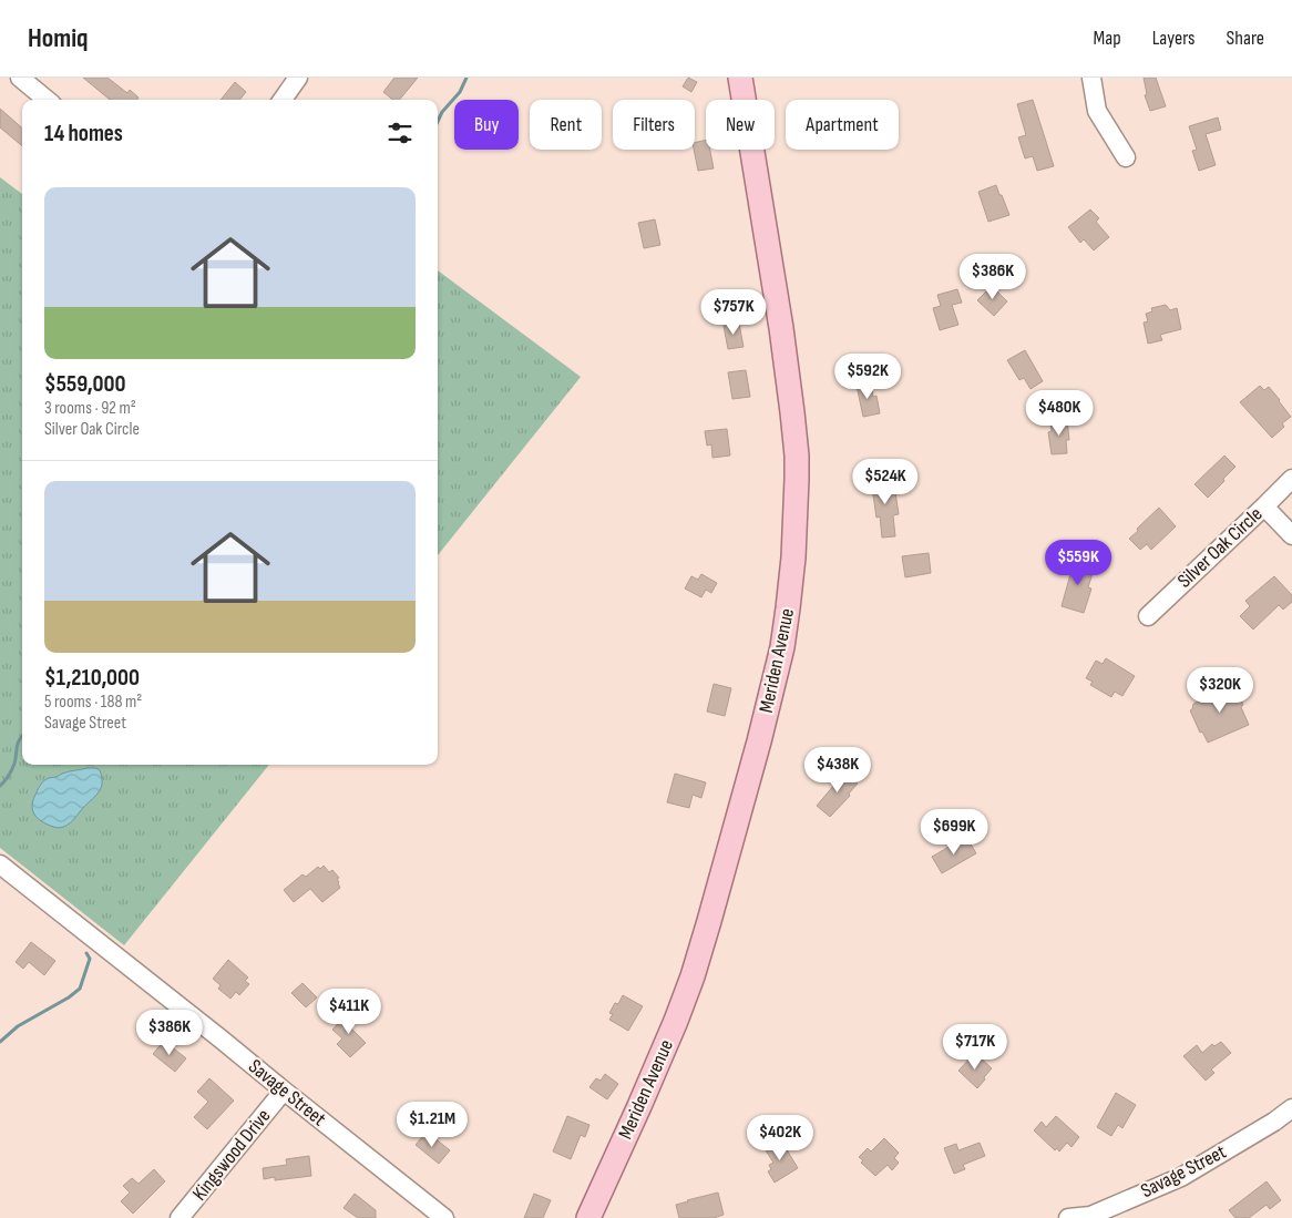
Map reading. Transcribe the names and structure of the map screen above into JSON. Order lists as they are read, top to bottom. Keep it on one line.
{"streets":{"main road":["Meriden Avenue"],"street":["Silver Oak Circle","Savage Street","Kingswood Drive"]},"crossings":[["Savage Street","Kingswood Drive"]],"page":{"header":"Homiq","nav":["Map","Layers","Share"],"chip":["Buy","Rent","Filters","New","Apartment"],"heading":"14 homes","list":[{"name":"$559,000","note":"3 rooms · 92 m² · Silver Oak Circle"},{"name":"$1,210,000","note":"5 rooms · 188 m² · Savage Street"}],"price":["$386K","$757K","$592K","$480K","$524K","$559K","$320K","$438K","$699K","$411K","$386K","$717K","$1.21M","$402K"]}}
